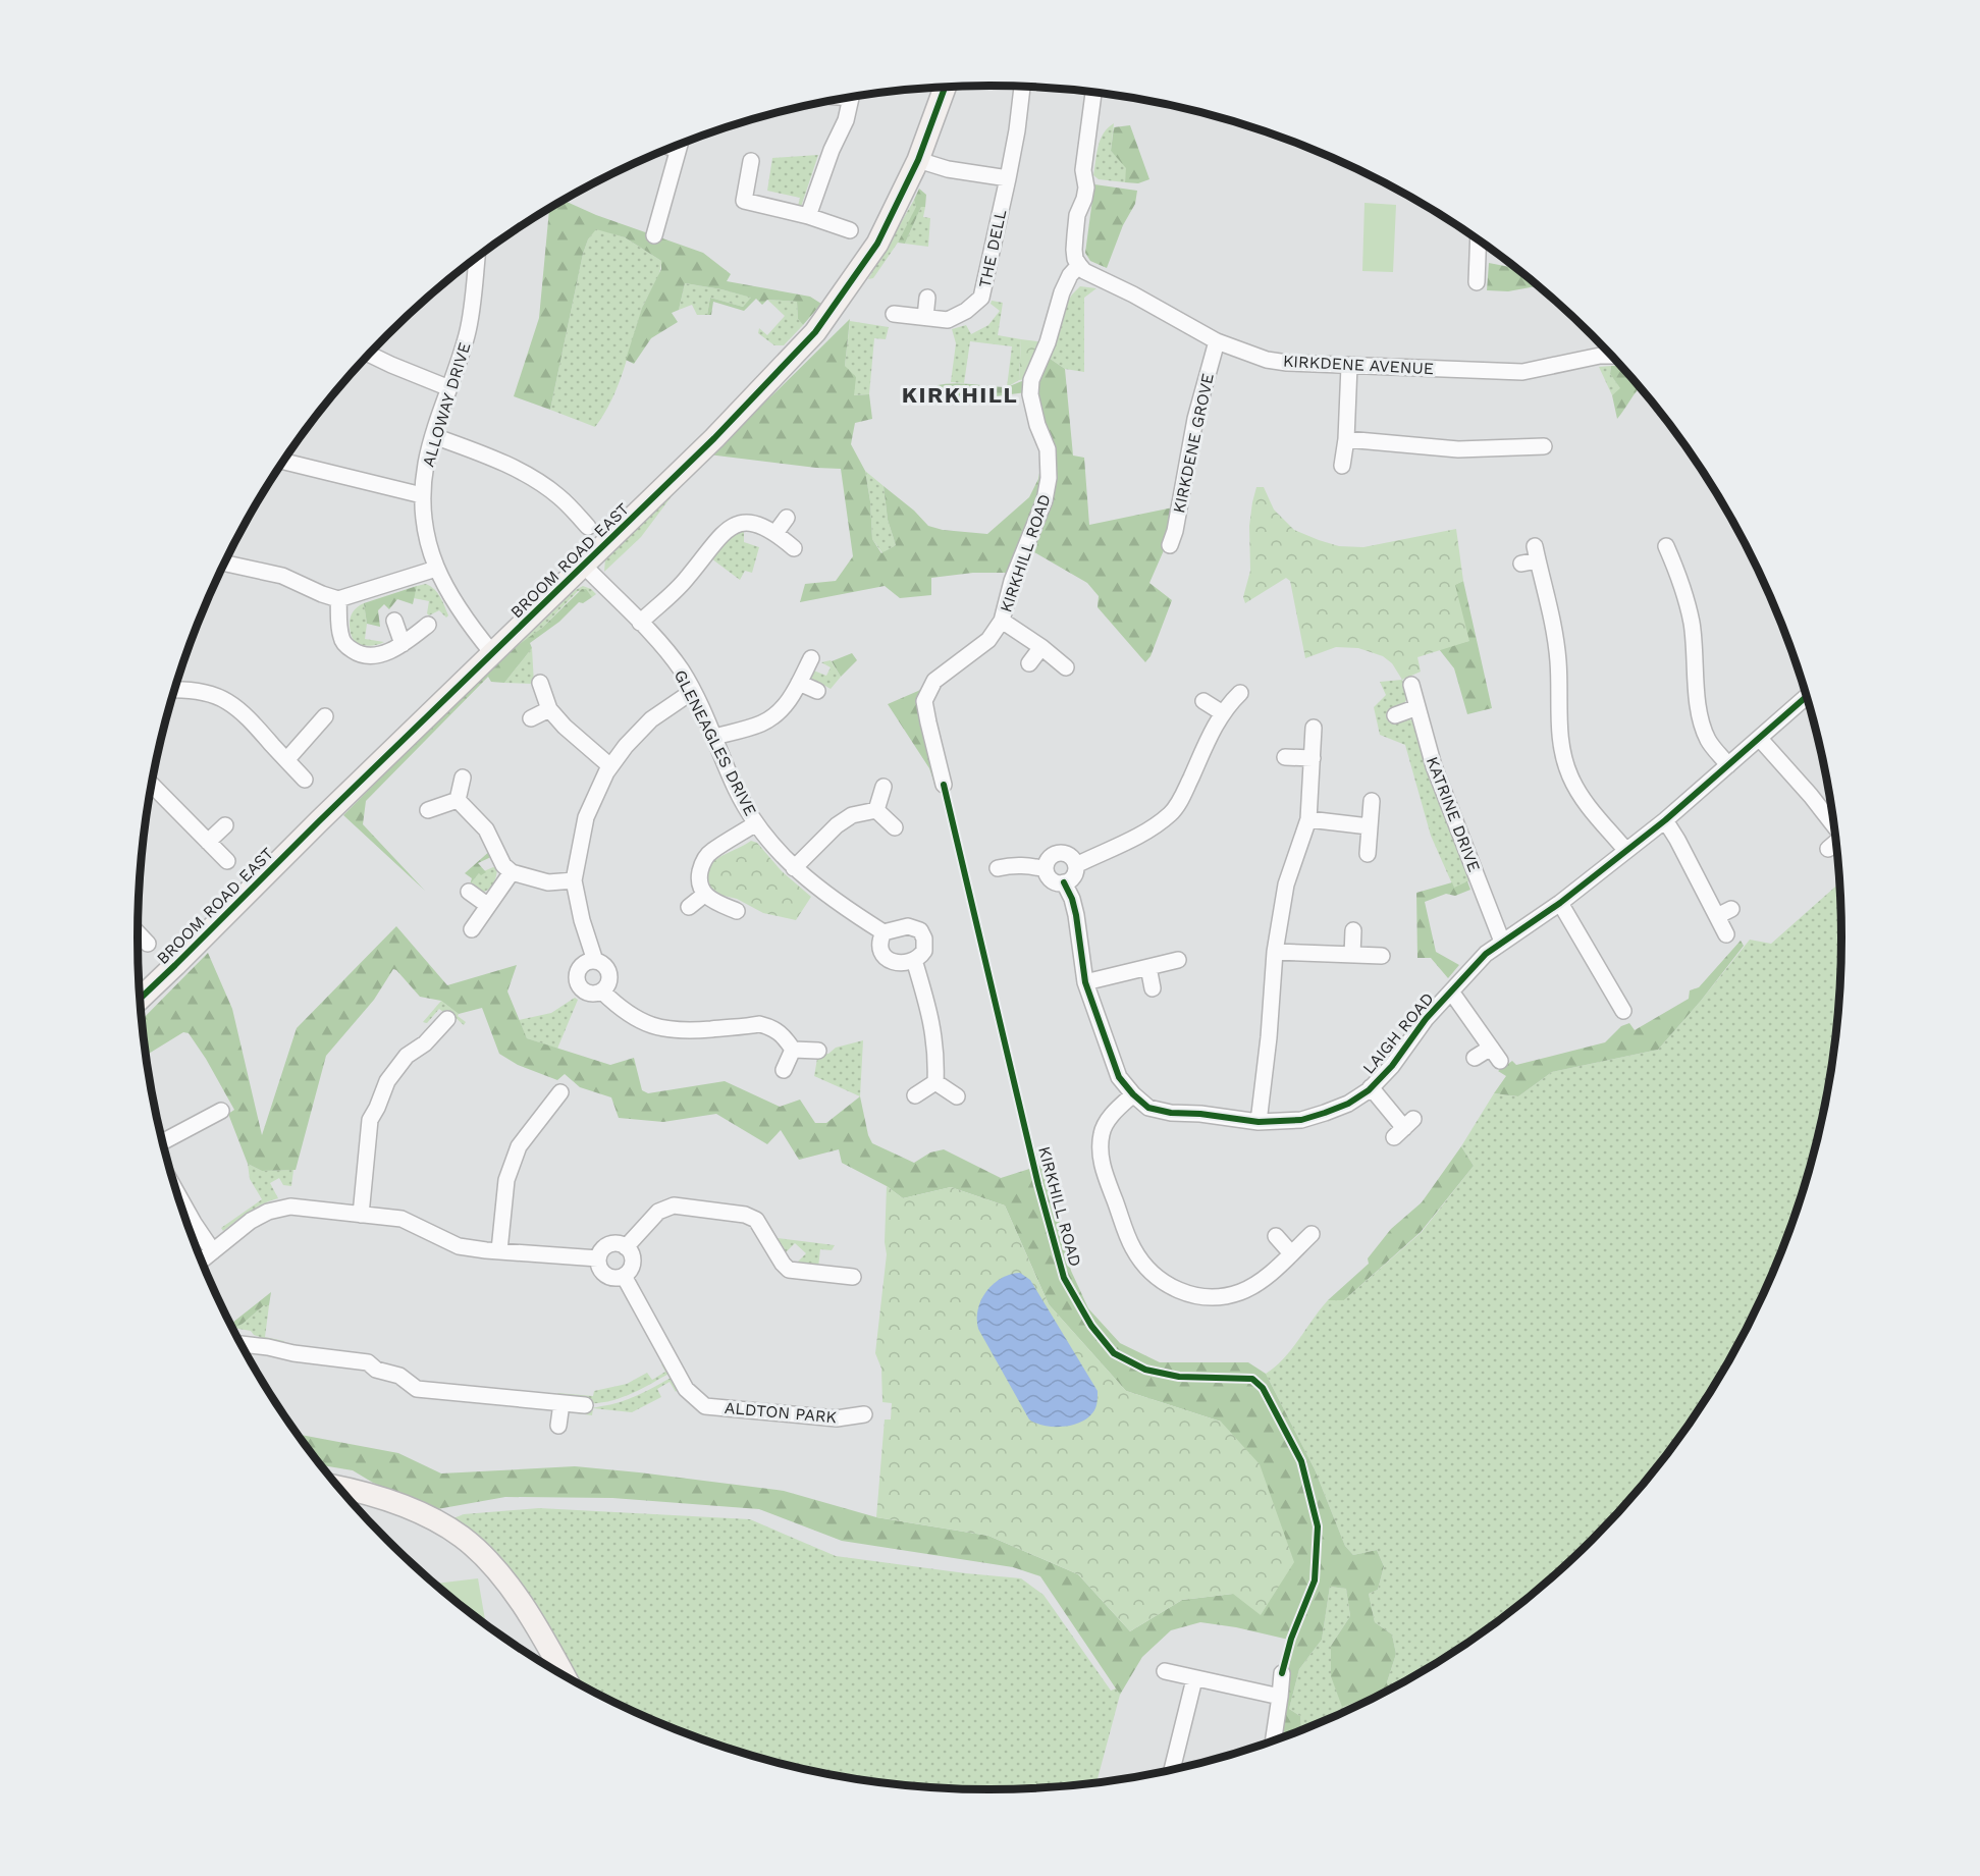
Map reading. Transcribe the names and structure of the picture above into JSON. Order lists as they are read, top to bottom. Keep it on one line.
{"streets":{"street":["THE DELL","KIRKDENE AVENUE","ALLOWAY DRIVE","KIRKDENE GROVE","KIRKHILL ROAD","BROOM ROAD EAST","GLENEAGLES DRIVE","KATRINE DRIVE","LAIGH ROAD","ALDTON PARK"]},"crossings":[["KIRKDENE AVENUE","KIRKDENE GROVE"],["KIRKDENE AVENUE","KIRKHILL ROAD"],["ALLOWAY DRIVE","BROOM ROAD EAST"],["BROOM ROAD EAST","GLENEAGLES DRIVE"],["KATRINE DRIVE","LAIGH ROAD"]],"districts":["KIRKHILL"]}
